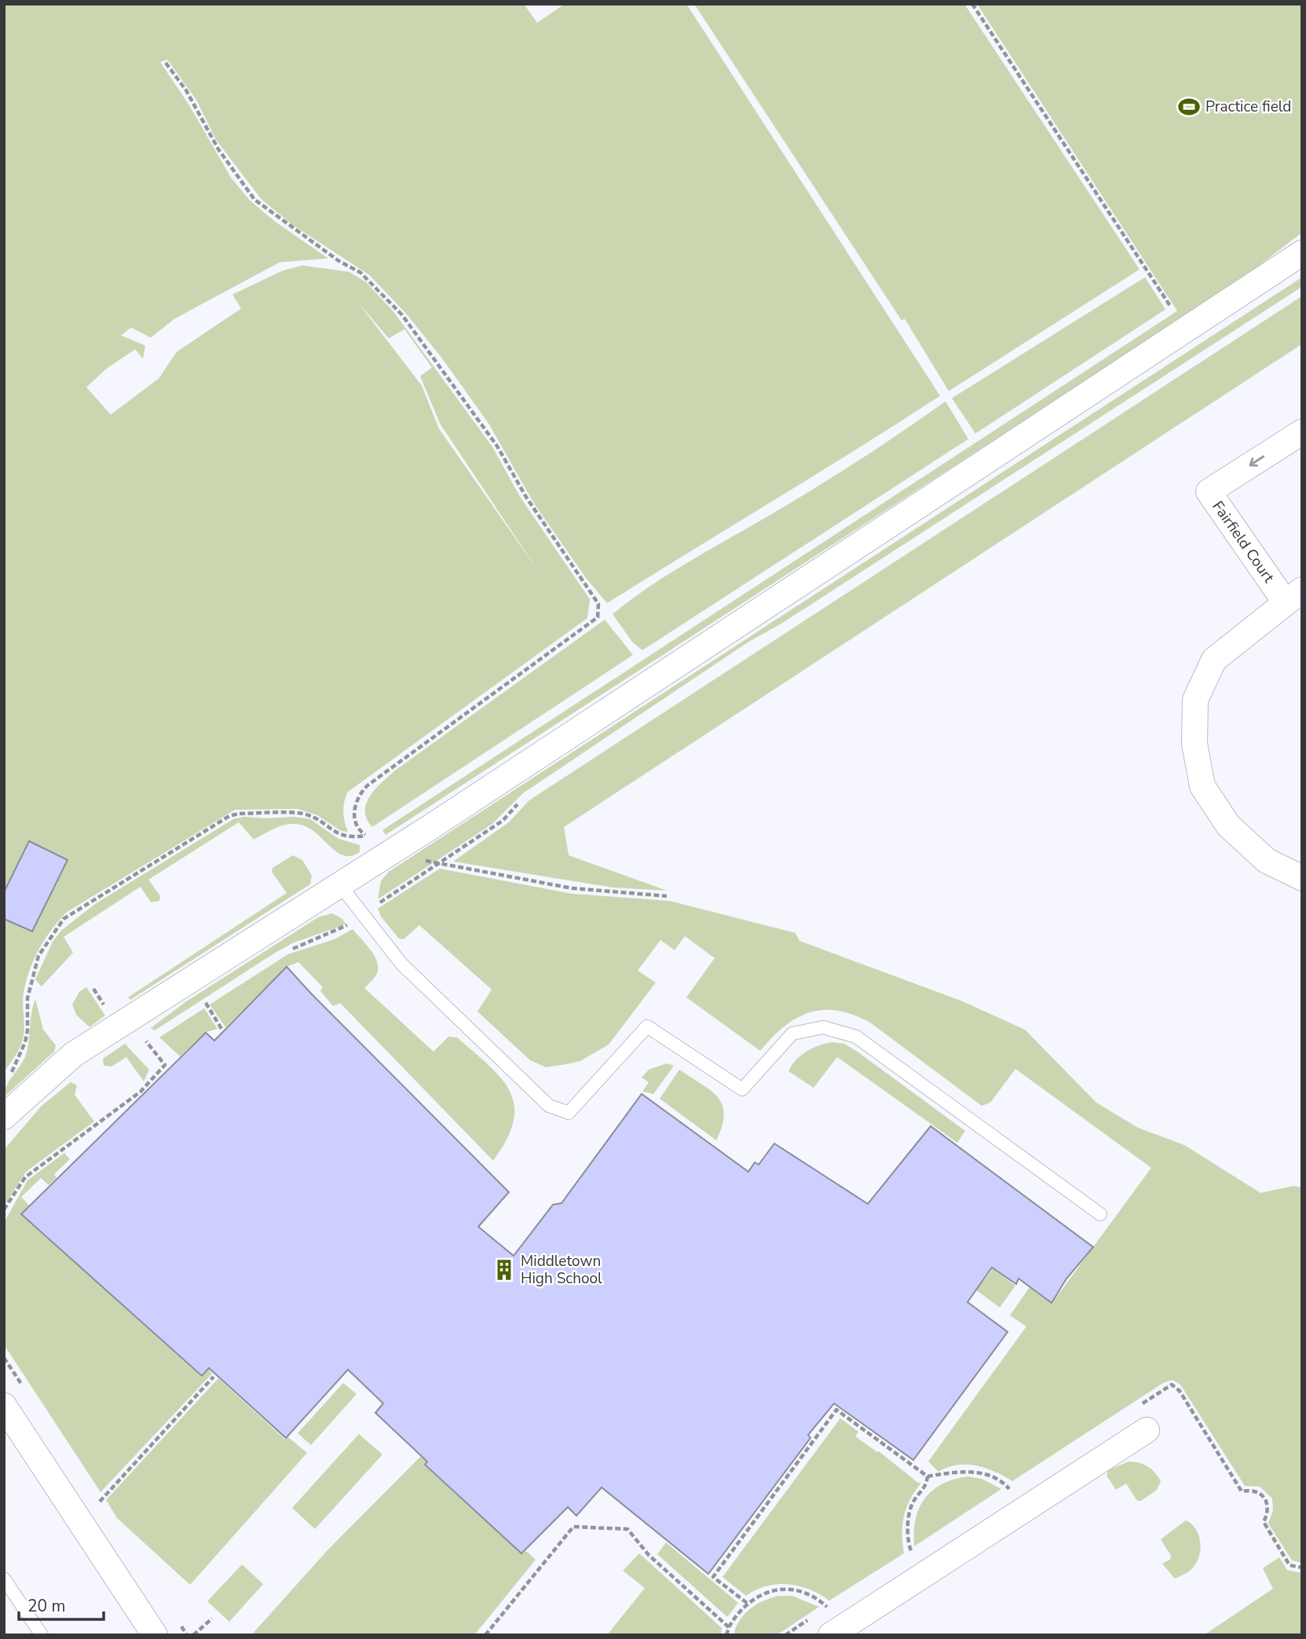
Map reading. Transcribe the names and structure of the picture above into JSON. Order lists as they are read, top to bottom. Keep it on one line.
{"streets":{"street":["Fairfield Court"]},"places":{"sports":["Practice field"],"building":["Middletown High School"]},"scale_bar":"20 m"}
